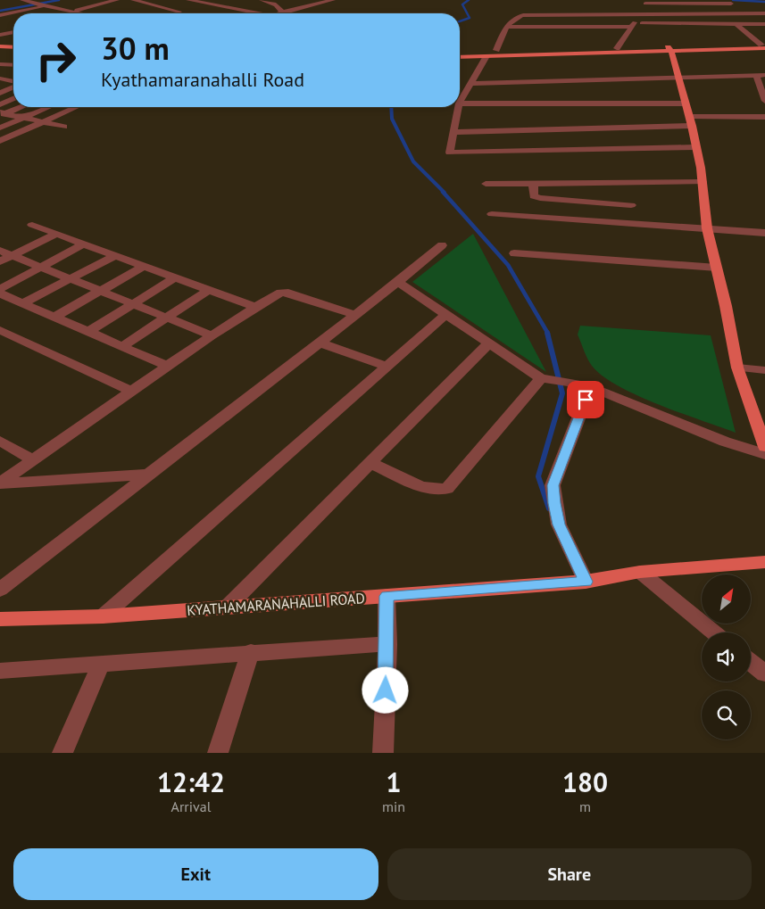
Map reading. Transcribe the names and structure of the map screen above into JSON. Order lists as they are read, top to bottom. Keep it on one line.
{"streets":{"main road":["KYATHAMARANAHALLI ROAD"]},"north":"top right","page":{"turn":["30 m","Kyathamaranahalli Road"],"eta":["12:42","Arrival","1","min","180","m"],"buttons":["Exit","Share"]}}
